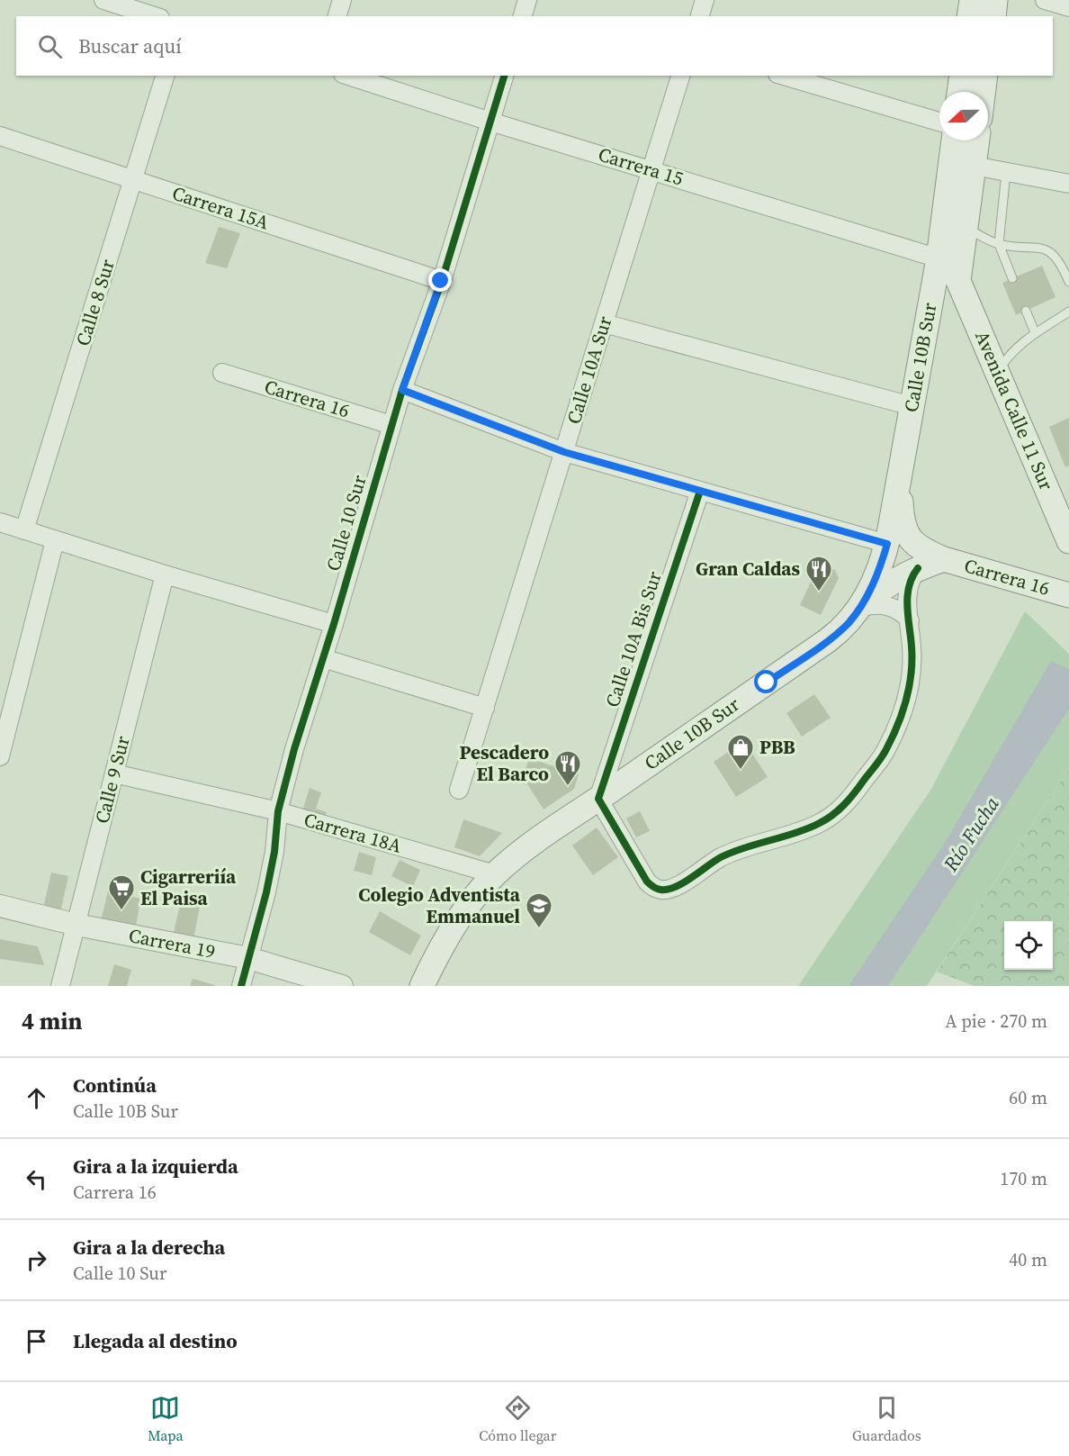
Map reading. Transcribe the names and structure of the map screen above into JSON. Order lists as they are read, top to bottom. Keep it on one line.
{"streets":{"main road":["Calle 10B Sur","Carrera 16","Avenida Calle 11 Sur"],"street":["Carrera 15","Carrera 15A","Calle 8 Sur","Calle 10A Sur","Calle 10 Sur","Calle 10A Bis Sur","Calle 9 Sur","Carrera 18A","Carrera 19"]},"crossings":[["Carrera 15","Calle 10B Sur"],["Carrera 15","Calle 10A Sur"],["Carrera 15","Avenida Calle 11 Sur"],["Carrera 15","Calle 10 Sur"],["Carrera 15A","Calle 8 Sur"],["Carrera 15A","Calle 10 Sur"],["Calle 10B Sur","Carrera 16"],["Calle 10B Sur","Avenida Calle 11 Sur"],["Calle 10B Sur","Calle 10A Bis Sur"],["Calle 10B Sur","Carrera 18A"],["Carrera 16","Calle 10 Sur"],["Calle 10 Sur","Carrera 18A"],["Calle 10 Sur","Carrera 19"],["Calle 9 Sur","Carrera 18A"],["Calle 9 Sur","Carrera 19"]],"water":["Río Fucha"],"places":{"restaurant":["Gran Caldas","Pescadero El Barco"],"shop":["PBB"],"supermarket":["Cigarreriía El Paisa"],"school or university":["Colegio Adventista Emmanuel"]},"north":"left","page":{"search":"Buscar aquí","heading":["4 min","A pie · 270 m"],"list":[["Continúa","Calle 10B Sur","60 m"],["Gira a la izquierda","Carrera 16","170 m"],["Gira a la derecha","Calle 10 Sur","40 m"],"Llegada al destino"],"nav":["Mapa","Cómo llegar","Guardados"]}}
